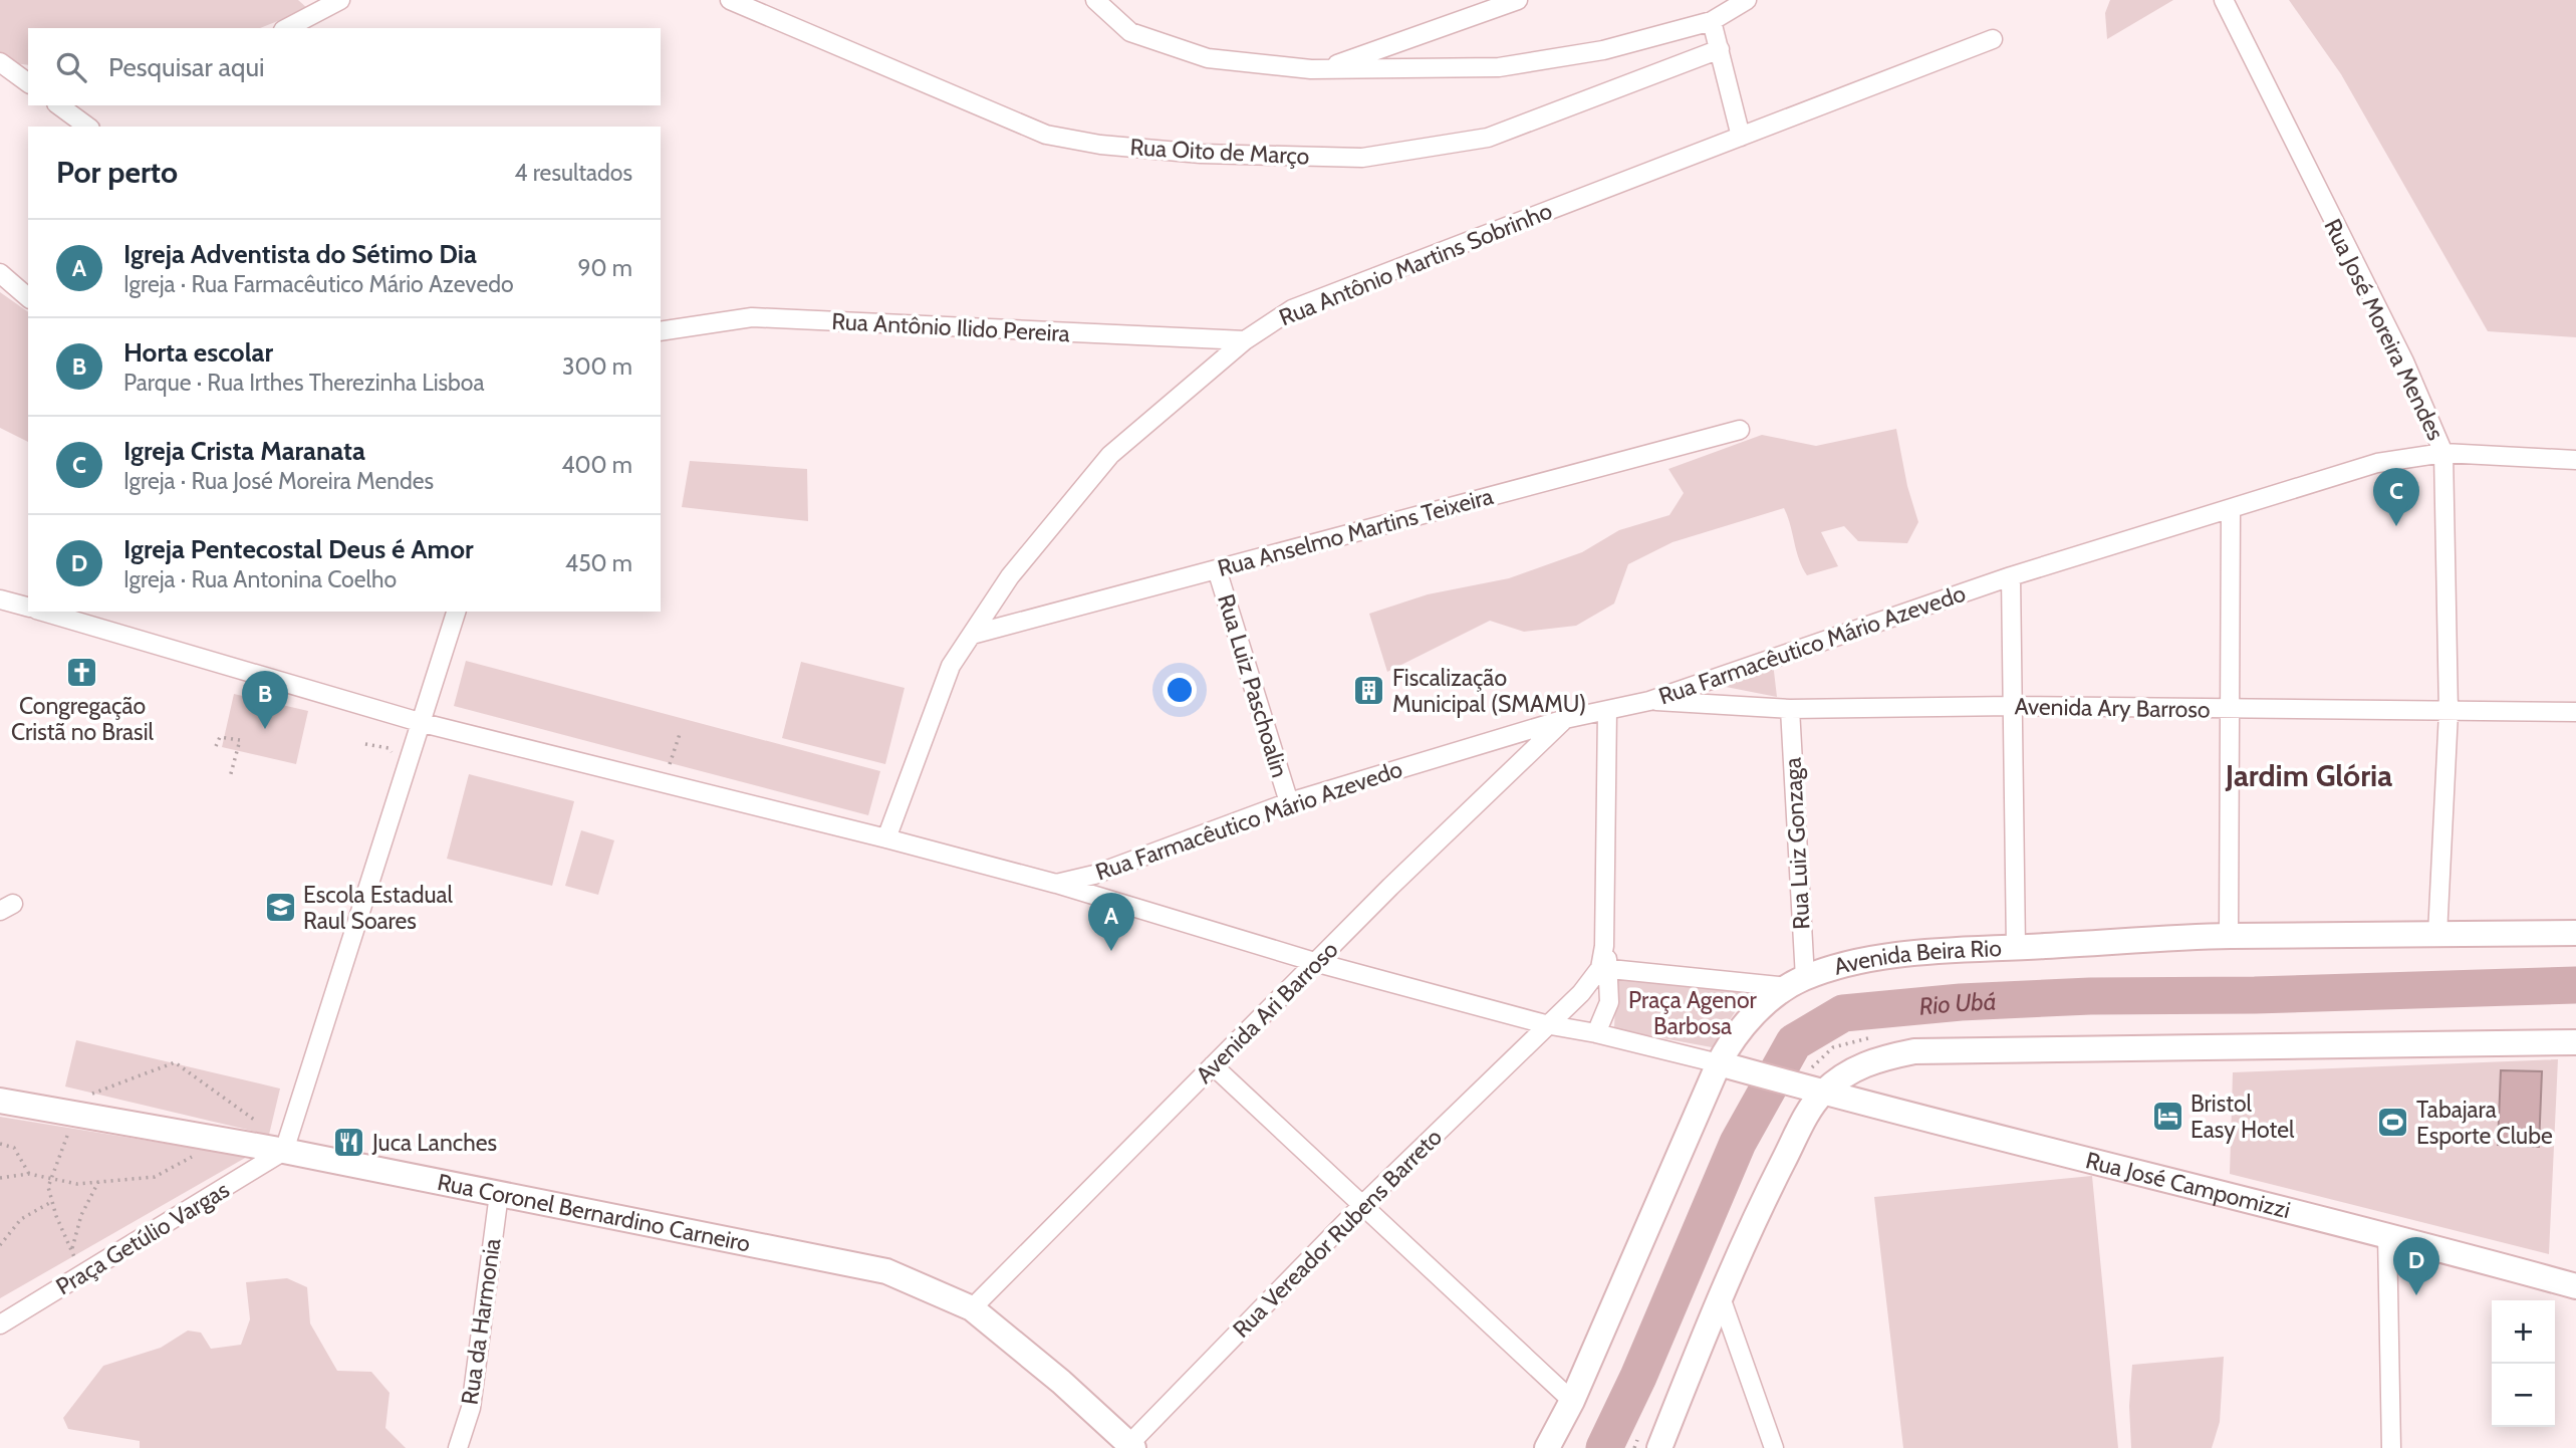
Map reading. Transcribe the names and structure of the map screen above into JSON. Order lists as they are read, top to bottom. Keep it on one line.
{"streets":{"main road":["Avenida Beira Rio","Rua José Campomizzi","Rua Coronel Bernardino Carneiro"],"street":["Rua Oito de Março","Rua Antônio Martins Sobrinho","Rua Antônio Ilido Pereira","Rua José Moreira Mendes","Rua Anselmo Martins Teixeira","Rua Farmacêutico Mário Azevedo","Rua Luiz Paschoalin","Avenida Ary Barroso","Rua Luiz Gonzaga","Avenida Ari Barroso","Rua Vereador Rubens Barreto","Praça Getúlio Vargas","Rua da Harmonia"]},"crossings":[["Rua Antônio Martins Sobrinho","Rua Antônio Ilido Pereira"],["Rua Antônio Martins Sobrinho","Rua Anselmo Martins Teixeira"],["Rua José Moreira Mendes","Rua Farmacêutico Mário Azevedo"],["Rua José Moreira Mendes","Avenida Ary Barroso"],["Rua José Moreira Mendes","Avenida Beira Rio"],["Rua Anselmo Martins Teixeira","Rua Luiz Paschoalin"],["Rua Farmacêutico Mário Azevedo","Rua Luiz Paschoalin"],["Rua Farmacêutico Mário Azevedo","Avenida Ary Barroso"],["Rua Farmacêutico Mário Azevedo","Avenida Ari Barroso"],["Avenida Ary Barroso","Rua Luiz Gonzaga"],["Rua Luiz Gonzaga","Avenida Beira Rio"],["Avenida Beira Rio","Rua José Campomizzi"],["Avenida Ari Barroso","Rua Coronel Bernardino Carneiro"],["Rua Coronel Bernardino Carneiro","Rua Vereador Rubens Barreto"],["Rua Coronel Bernardino Carneiro","Praça Getúlio Vargas"],["Rua Coronel Bernardino Carneiro","Rua da Harmonia"]],"districts":["Jardim Glória"],"water":["Rio Ubá"],"parks":["Praça Agenor Barbosa"],"places":{"church":["Congregação Cristã no Brasil"],"building":["Fiscalização Municipal (SMAMU)"],"school or university":["Escola Estadual Raul Soares"],"hotel":["Bristol Easy Hotel"],"sports":["Tabajara Esporte Clube"],"restaurant":["Juca Lanches"]},"page":{"search":"Pesquisar aqui","heading":["Por perto","4 resultados"],"list":[{"mark":"A","name":"Igreja Adventista do Sétimo Dia","note":"Igreja · Rua Farmacêutico Mário Azevedo","value":"90 m"},{"mark":"B","name":"Horta escolar","note":"Parque · Rua Irthes Therezinha Lisboa","value":"300 m"},{"mark":"C","name":"Igreja Crista Maranata","note":"Igreja · Rua José Moreira Mendes","value":"400 m"},{"mark":"D","name":"Igreja Pentecostal Deus é Amor","note":"Igreja · Rua Antonina Coelho","value":"450 m"}],"pins":["C","B","A","D"],"map_buttons":["+","−"]}}
